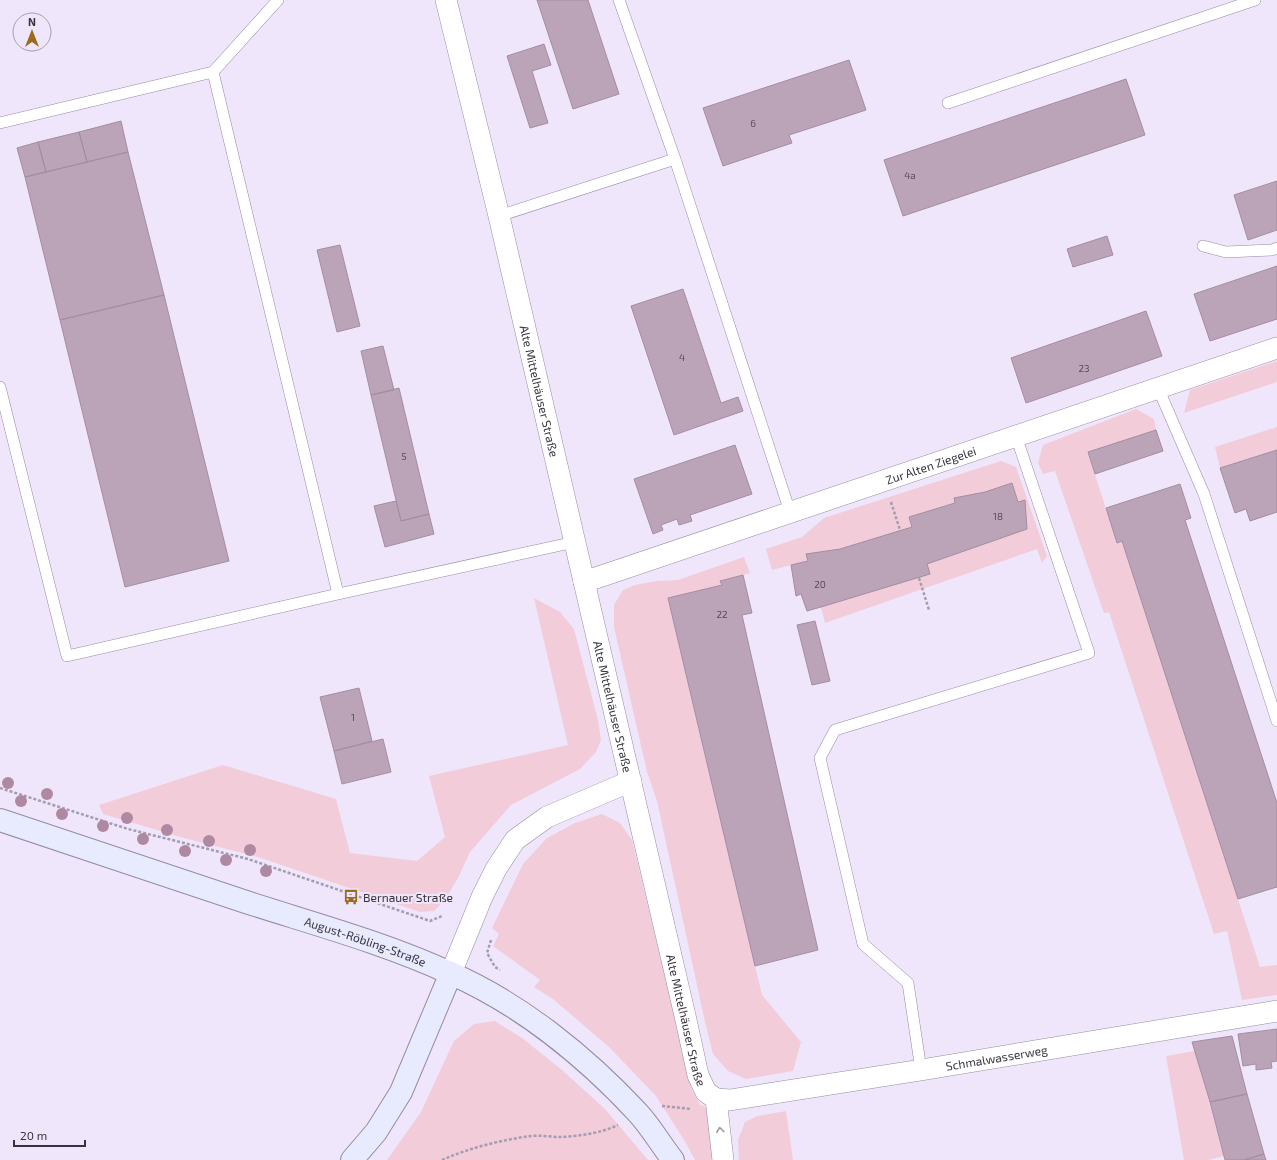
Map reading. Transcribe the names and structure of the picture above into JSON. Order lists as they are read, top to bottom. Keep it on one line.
{"streets":{"street":["Alte Mittelhäuser Straße","Zur Alten Ziegelei","August-Röbling-Straße","Schmalwasserweg"]},"crossings":[["Alte Mittelhäuser Straße","Zur Alten Ziegelei"],["Alte Mittelhäuser Straße","August-Röbling-Straße"],["Alte Mittelhäuser Straße","Schmalwasserweg"]],"places":{"bus stop":["Bernauer Straße"]},"house_numbers":["6","4a","4","23","5","18","20","22","1"],"scale_bar":"20 m","north":"top"}
